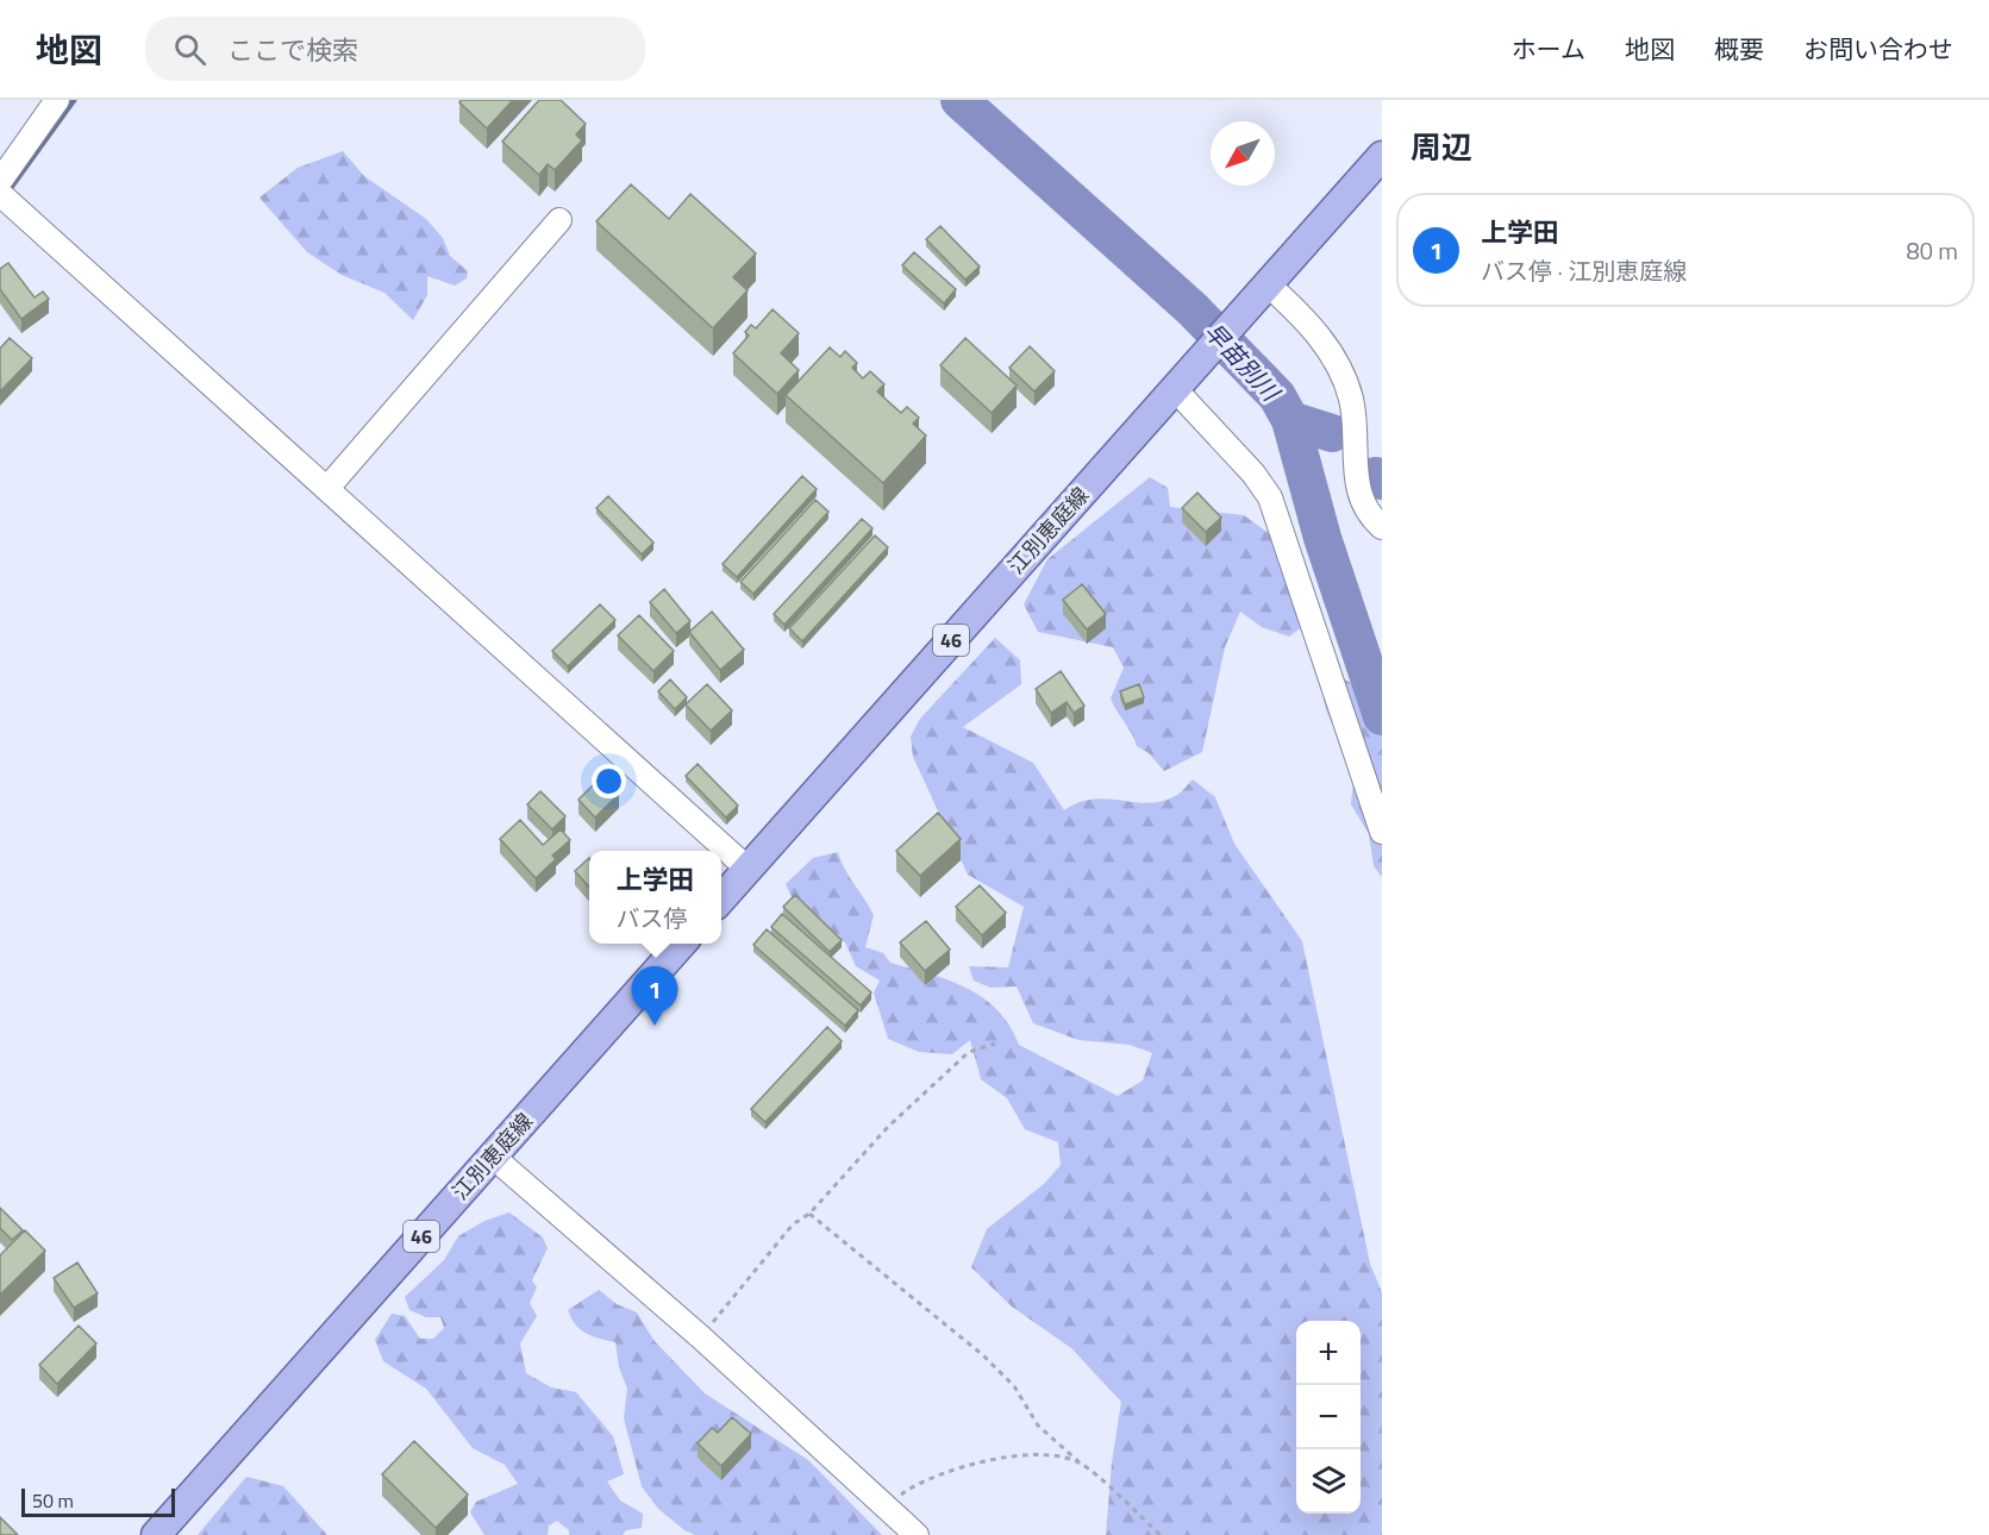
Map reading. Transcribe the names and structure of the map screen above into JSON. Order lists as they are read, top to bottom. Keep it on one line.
{"streets":{"main road":["江別恵庭線","46"]},"water":["早苗別川"],"scale_bar":"50 m","north":"bottom left","page":{"header":"地図","search":"ここで検索","nav":["ホーム","地図","概要","お問い合わせ"],"heading":"周辺","list":[{"mark":"1","name":"上学田","note":"バス停 · 江別恵庭線","value":"80 m"}],"popup":["上学田","バス停"],"pins":"1","map_buttons":["+","−"],"scale":"50 m"}}
